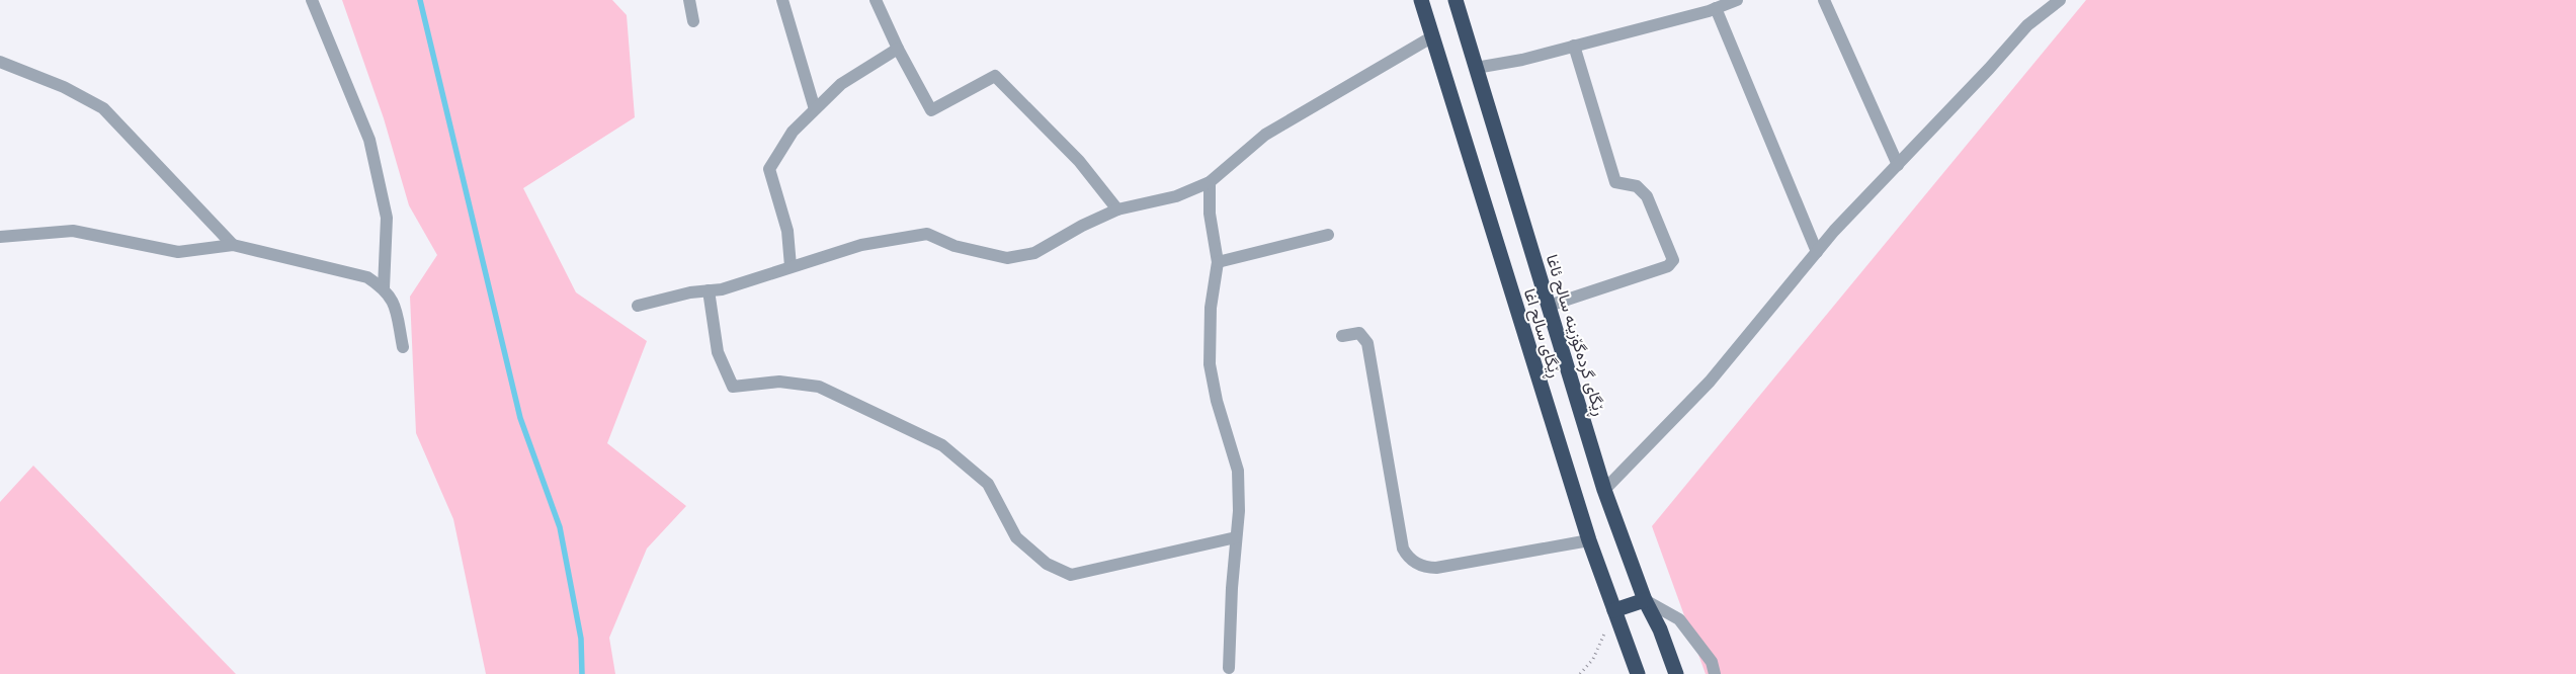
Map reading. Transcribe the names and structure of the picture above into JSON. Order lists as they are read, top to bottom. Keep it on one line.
{"streets":{"highway":["ڕێگای سالح اغا","ڕێگای گردەگۆزینە سالح ئاغا"]}}
